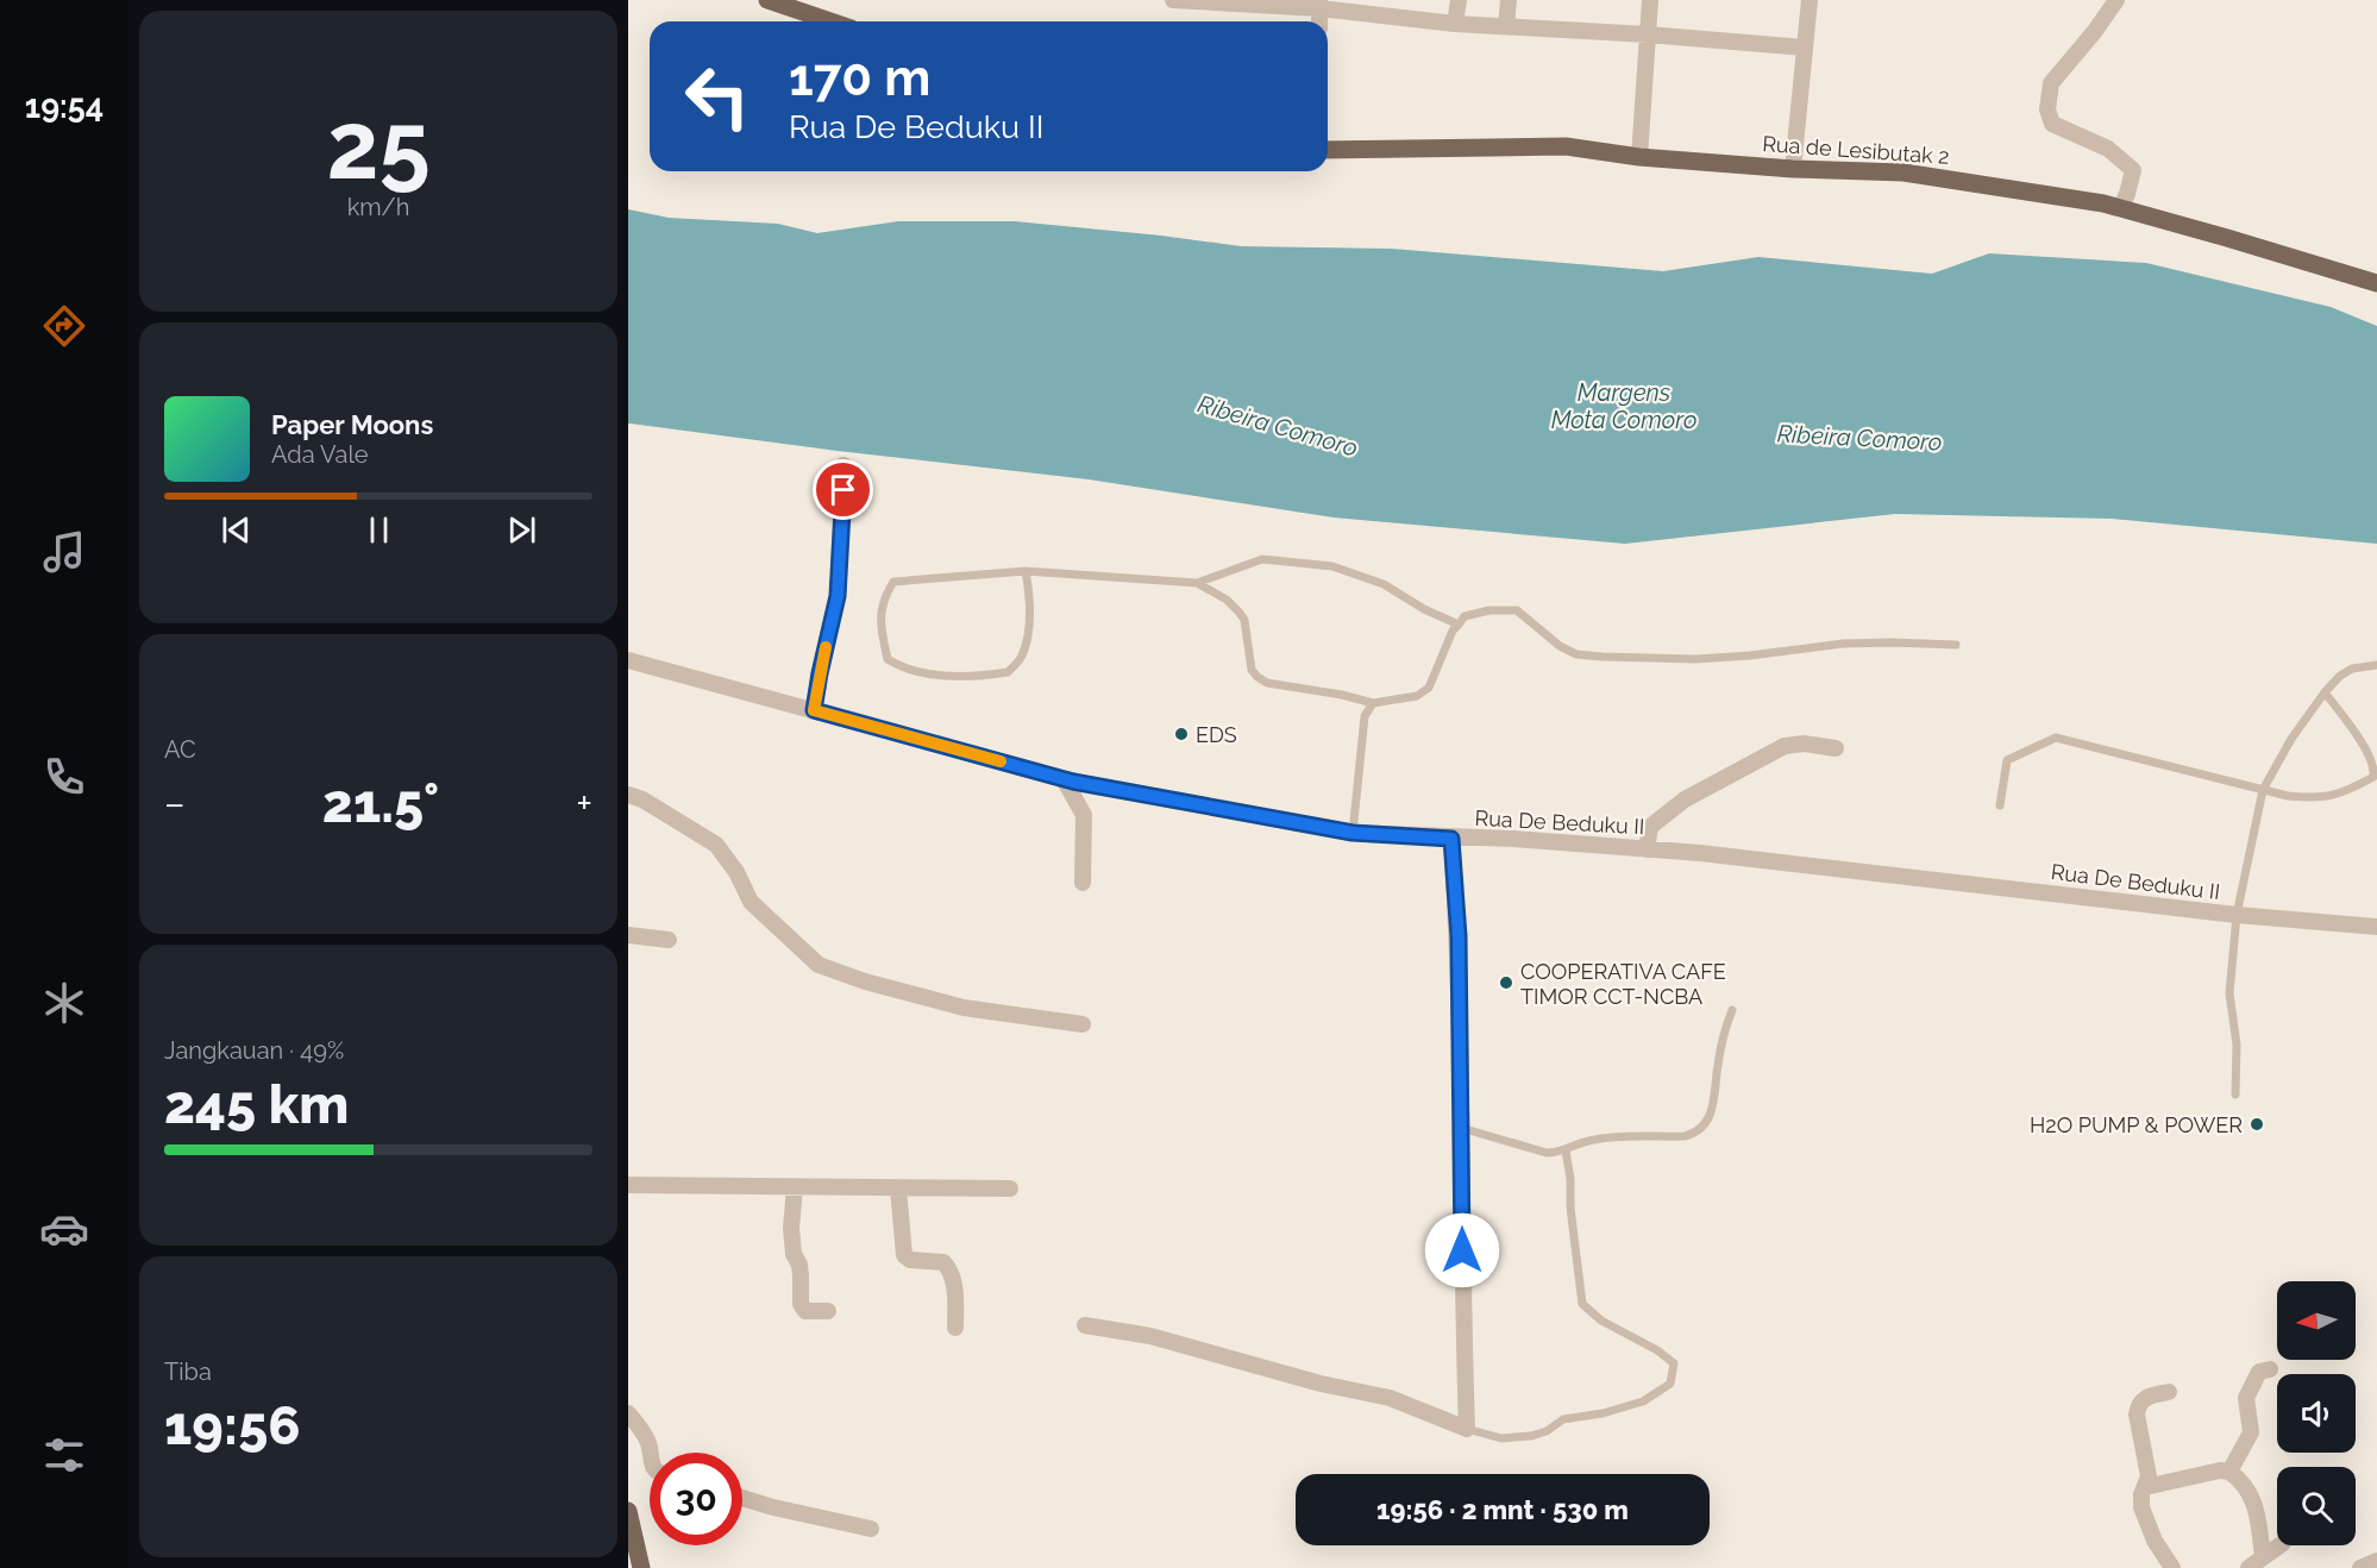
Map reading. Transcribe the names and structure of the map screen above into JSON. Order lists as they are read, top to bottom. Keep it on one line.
{"streets":{"main road":["Rua de Lesibutak 2"],"street":["Rua De Beduku II"]},"water":["Margens Mota Comoro","Ribeira Comoro"],"places":["EDS","COOPERATIVA CAFE TIMOR CCT-NCBA","H2O PUMP & POWER"],"north":"left","page":{"tabs":"19:54","tile":[["25","km/h"],"AC",["Jangkauan · 49%","245 km"],["Tiba","19:56"]],"turn":["170 m","Rua De Beduku II"],"song":["Paper Moons","Ada Vale"],"heat":["−","21.5°","+"],"limit":"30","trip":"19:56 · 2 mnt · 530 m"}}
